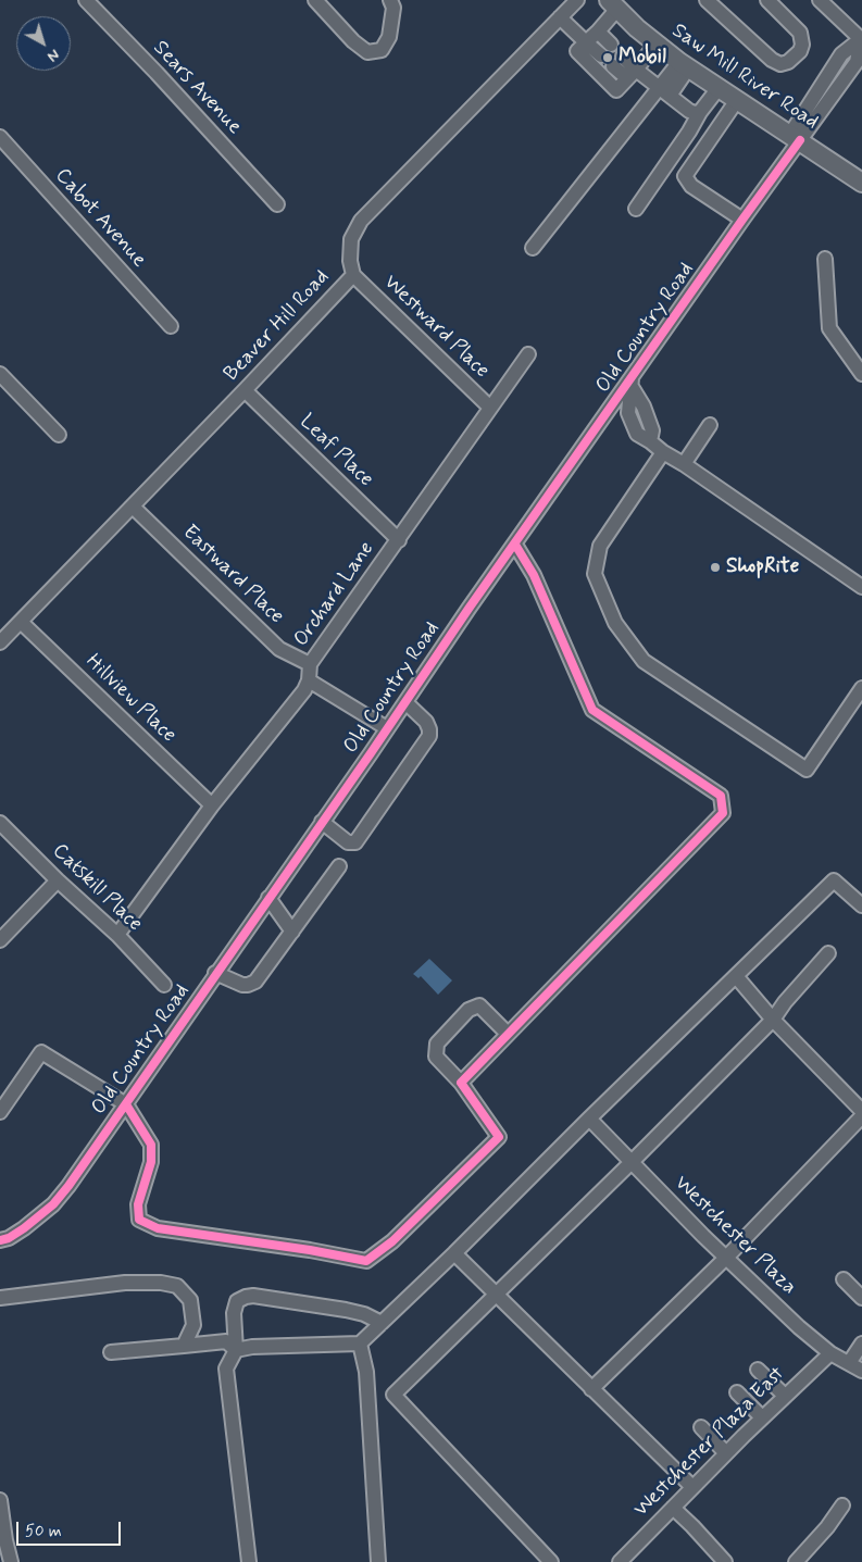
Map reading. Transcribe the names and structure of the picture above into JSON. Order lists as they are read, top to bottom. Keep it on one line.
{"streets":{"main road":["Saw Mill River Road"],"street":["Sears Avenue","Cabot Avenue","Beaver Hill Road","Westward Place","Old Country Road","Leaf Place","Eastward Place","Orchard Lane","Hillview Place","Catskill Place","Westchester Plaza","Westchester Plaza East"]},"crossings":[["Saw Mill River Road","Old Country Road"],["Beaver Hill Road","Westward Place"],["Beaver Hill Road","Leaf Place"],["Beaver Hill Road","Eastward Place"],["Beaver Hill Road","Hillview Place"],["Westward Place","Orchard Lane"],["Leaf Place","Orchard Lane"],["Eastward Place","Orchard Lane"],["Orchard Lane","Hillview Place"],["Orchard Lane","Catskill Place"],["Westchester Plaza","Westchester Plaza East"]],"places":["Mobil","ShopRite"],"scale_bar":"50 m","north":"bottom right"}
